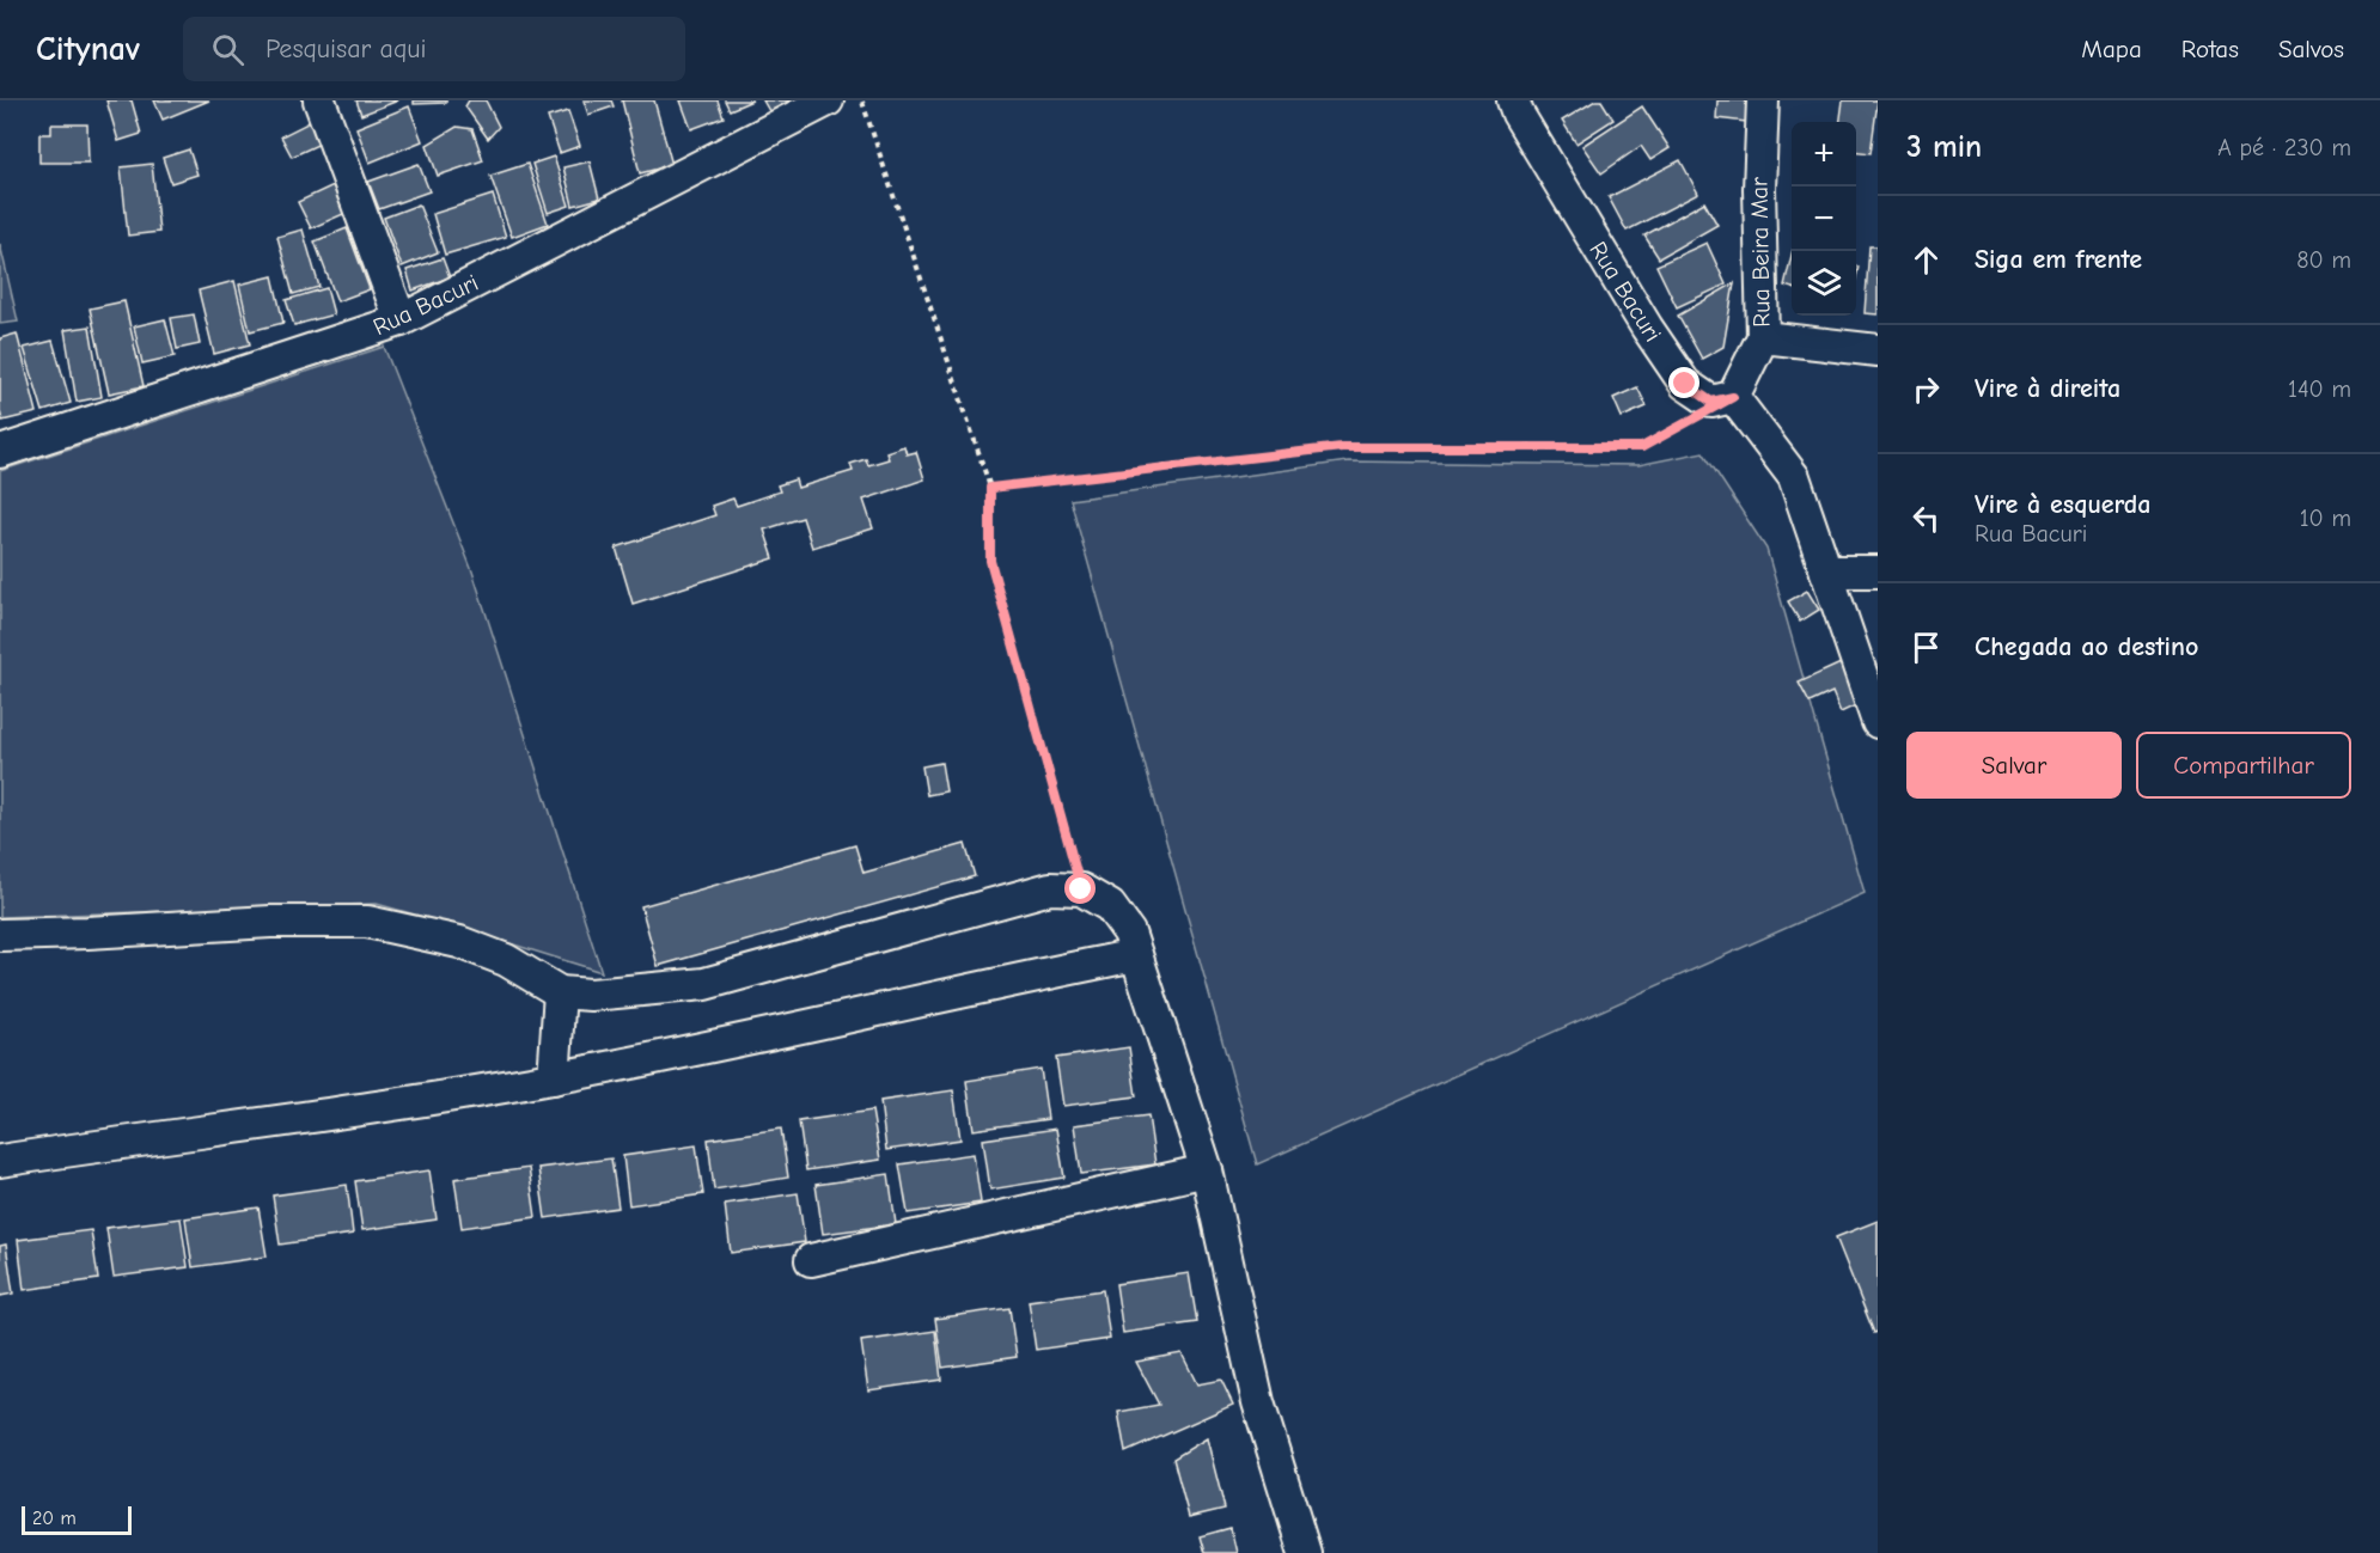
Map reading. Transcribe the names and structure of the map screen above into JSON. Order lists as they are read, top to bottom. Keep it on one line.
{"streets":{"street":["Rua Beira Mar","Rua Bacuri"]},"crossings":[["Rua Beira Mar","Rua Bacuri"]],"scale_bar":"20 m","page":{"header":"Citynav","search":"Pesquisar aqui","nav":["Mapa","Rotas","Salvos"],"heading":["3 min","A pé · 230 m"],"map_buttons":["+","−"],"list":[["Siga em frente","80 m"],["Vire à direita","140 m"],["Vire à esquerda","Rua Bacuri","10 m"],"Chegada ao destino"],"buttons":["Salvar","Compartilhar"],"scale":"20 m"}}
